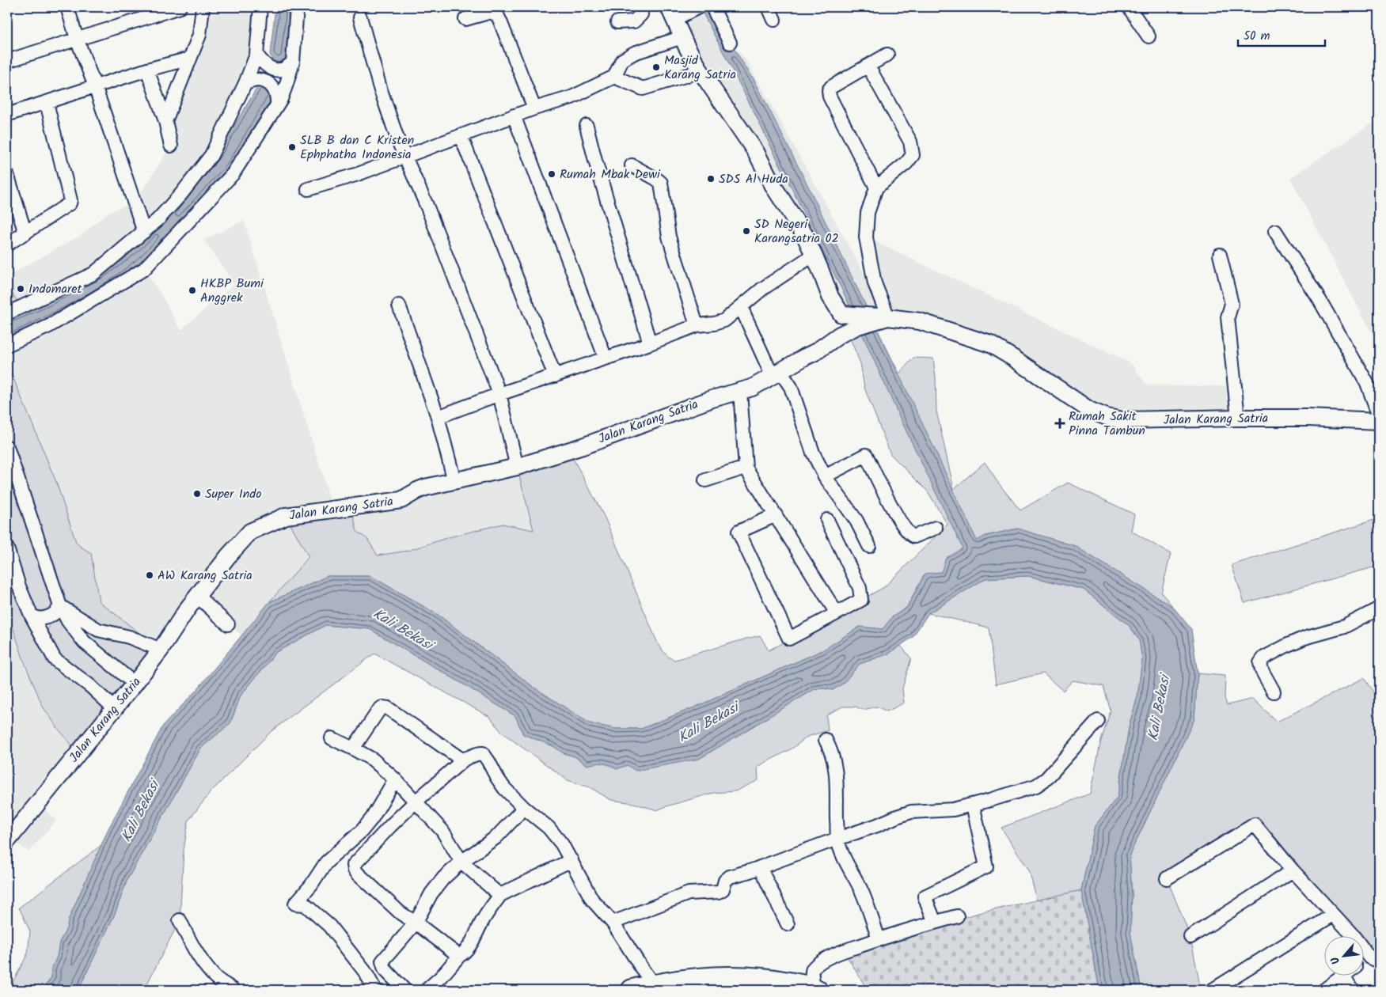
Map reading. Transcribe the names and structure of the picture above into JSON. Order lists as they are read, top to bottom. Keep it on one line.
{"streets":{"street":["Jalan Karang Satria"]},"water":["Kali Bekasi"],"places":{"other":["Masjid Karang Satria","SLB B dan C Kristen Ephphatha Indonesia","Rumah Mbak Dewi","SDS Al Huda","SD Negeri Karangsatria 02","Indomaret","HKBP Bumi Anggrek","Super Indo","AW Karang Satria"],"health":["Rumah Sakit Pinna Tambun"]},"scale_bar":"50 m","north":"bottom left"}
